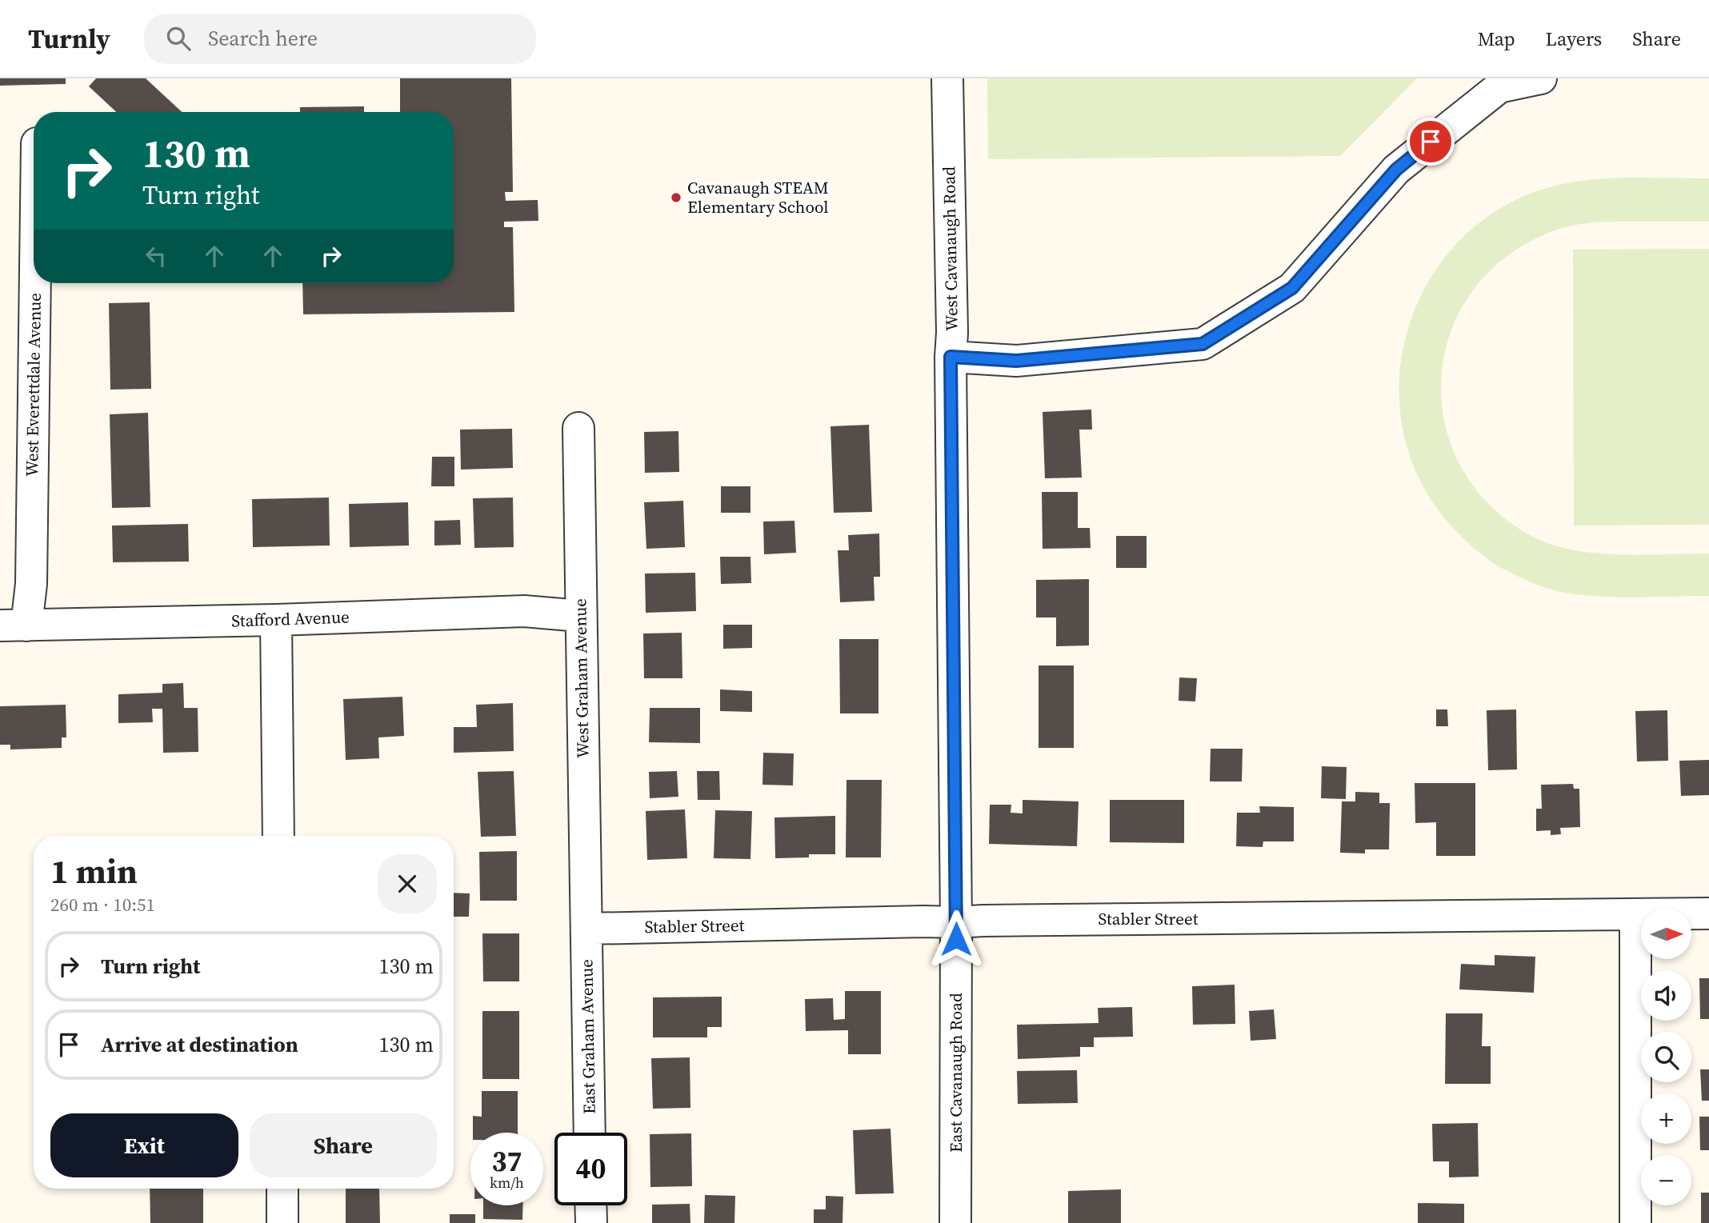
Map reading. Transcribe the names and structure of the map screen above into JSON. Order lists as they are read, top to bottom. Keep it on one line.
{"streets":{"street":["West Cavanaugh Road","West Everettdale Avenue","Stafford Avenue","West Graham Avenue","Stabler Street","East Graham Avenue","East Cavanaugh Road"]},"crossings":[["West Cavanaugh Road","Stabler Street"],["West Cavanaugh Road","East Cavanaugh Road"],["West Everettdale Avenue","Stafford Avenue"],["Stafford Avenue","West Graham Avenue"],["West Graham Avenue","Stabler Street"],["West Graham Avenue","East Graham Avenue"],["Stabler Street","East Graham Avenue"],["Stabler Street","East Cavanaugh Road"]],"places":["Cavanaugh STEAM Elementary School"],"north":"right","page":{"header":"Turnly","search":"Search here","nav":["Map","Layers","Share"],"turn":["130 m","Turn right"],"heading":["1 min","260 m · 10:51"],"map_buttons":["+","−"],"list":[{"name":"Turn right","value":"130 m"},{"name":"Arrive at destination","value":"130 m"}],"buttons":["Exit","Share"],"speed":"37 km/h","limit":"40"}}
